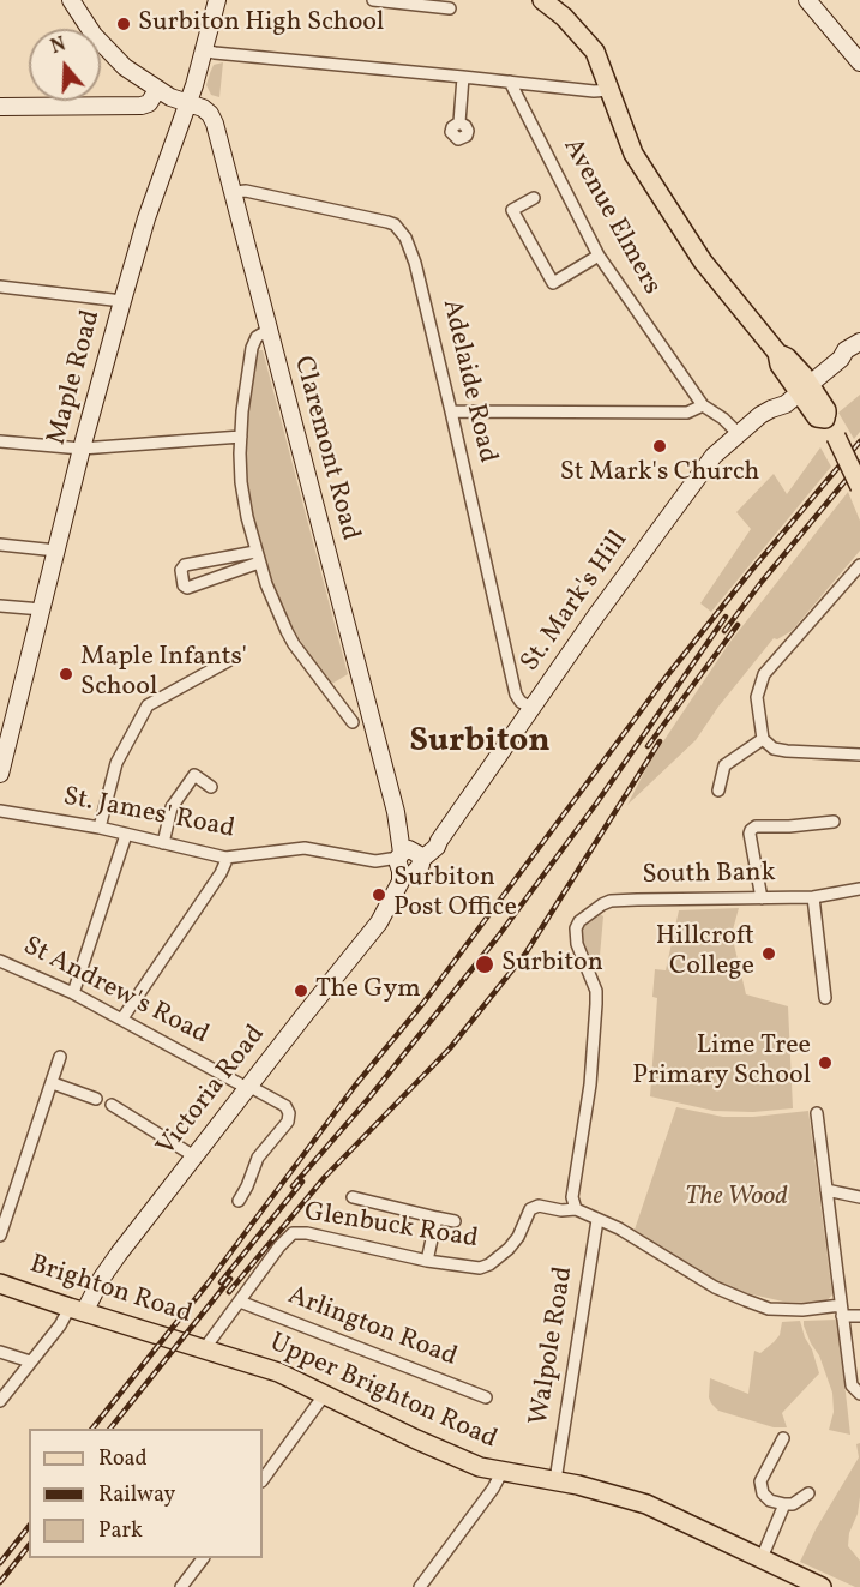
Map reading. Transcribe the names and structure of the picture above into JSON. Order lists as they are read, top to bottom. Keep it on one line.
{"streets":{"main road":["Maple Road","Claremont Road","St. Mark's Hill","Victoria Road","Brighton Road","Upper Brighton Road"],"street":["Avenue Elmers","Adelaide Road","St. James' Road","South Bank","St Andrew's Road","Glenbuck Road","Arlington Road","Walpole Road"]},"crossings":[["Avenue Elmers","St. Mark's Hill"],["Maple Road","Claremont Road"],["Adelaide Road","Claremont Road"],["Adelaide Road","St. Mark's Hill"],["Claremont Road","St. Mark's Hill"],["Claremont Road","St. James' Road"],["Claremont Road","Victoria Road"],["St. Mark's Hill","St. James' Road"],["St. Mark's Hill","Victoria Road"],["St. James' Road","Victoria Road"],["South Bank","Glenbuck Road"],["St Andrew's Road","Victoria Road"],["Victoria Road","Brighton Road"],["Glenbuck Road","Brighton Road"],["Glenbuck Road","Arlington Road"],["Glenbuck Road","Upper Brighton Road"],["Brighton Road","Upper Brighton Road"],["Walpole Road","Upper Brighton Road"]],"districts":["Surbiton"],"parks":["The Wood"],"places":["Surbiton High School","St Mark's Church","Maple Infants' School","Surbiton Post Office","Hillcroft College","Surbiton","The Gym","Lime Tree Primary School"],"legend":["Road","Railway","Park"],"north":"top"}
